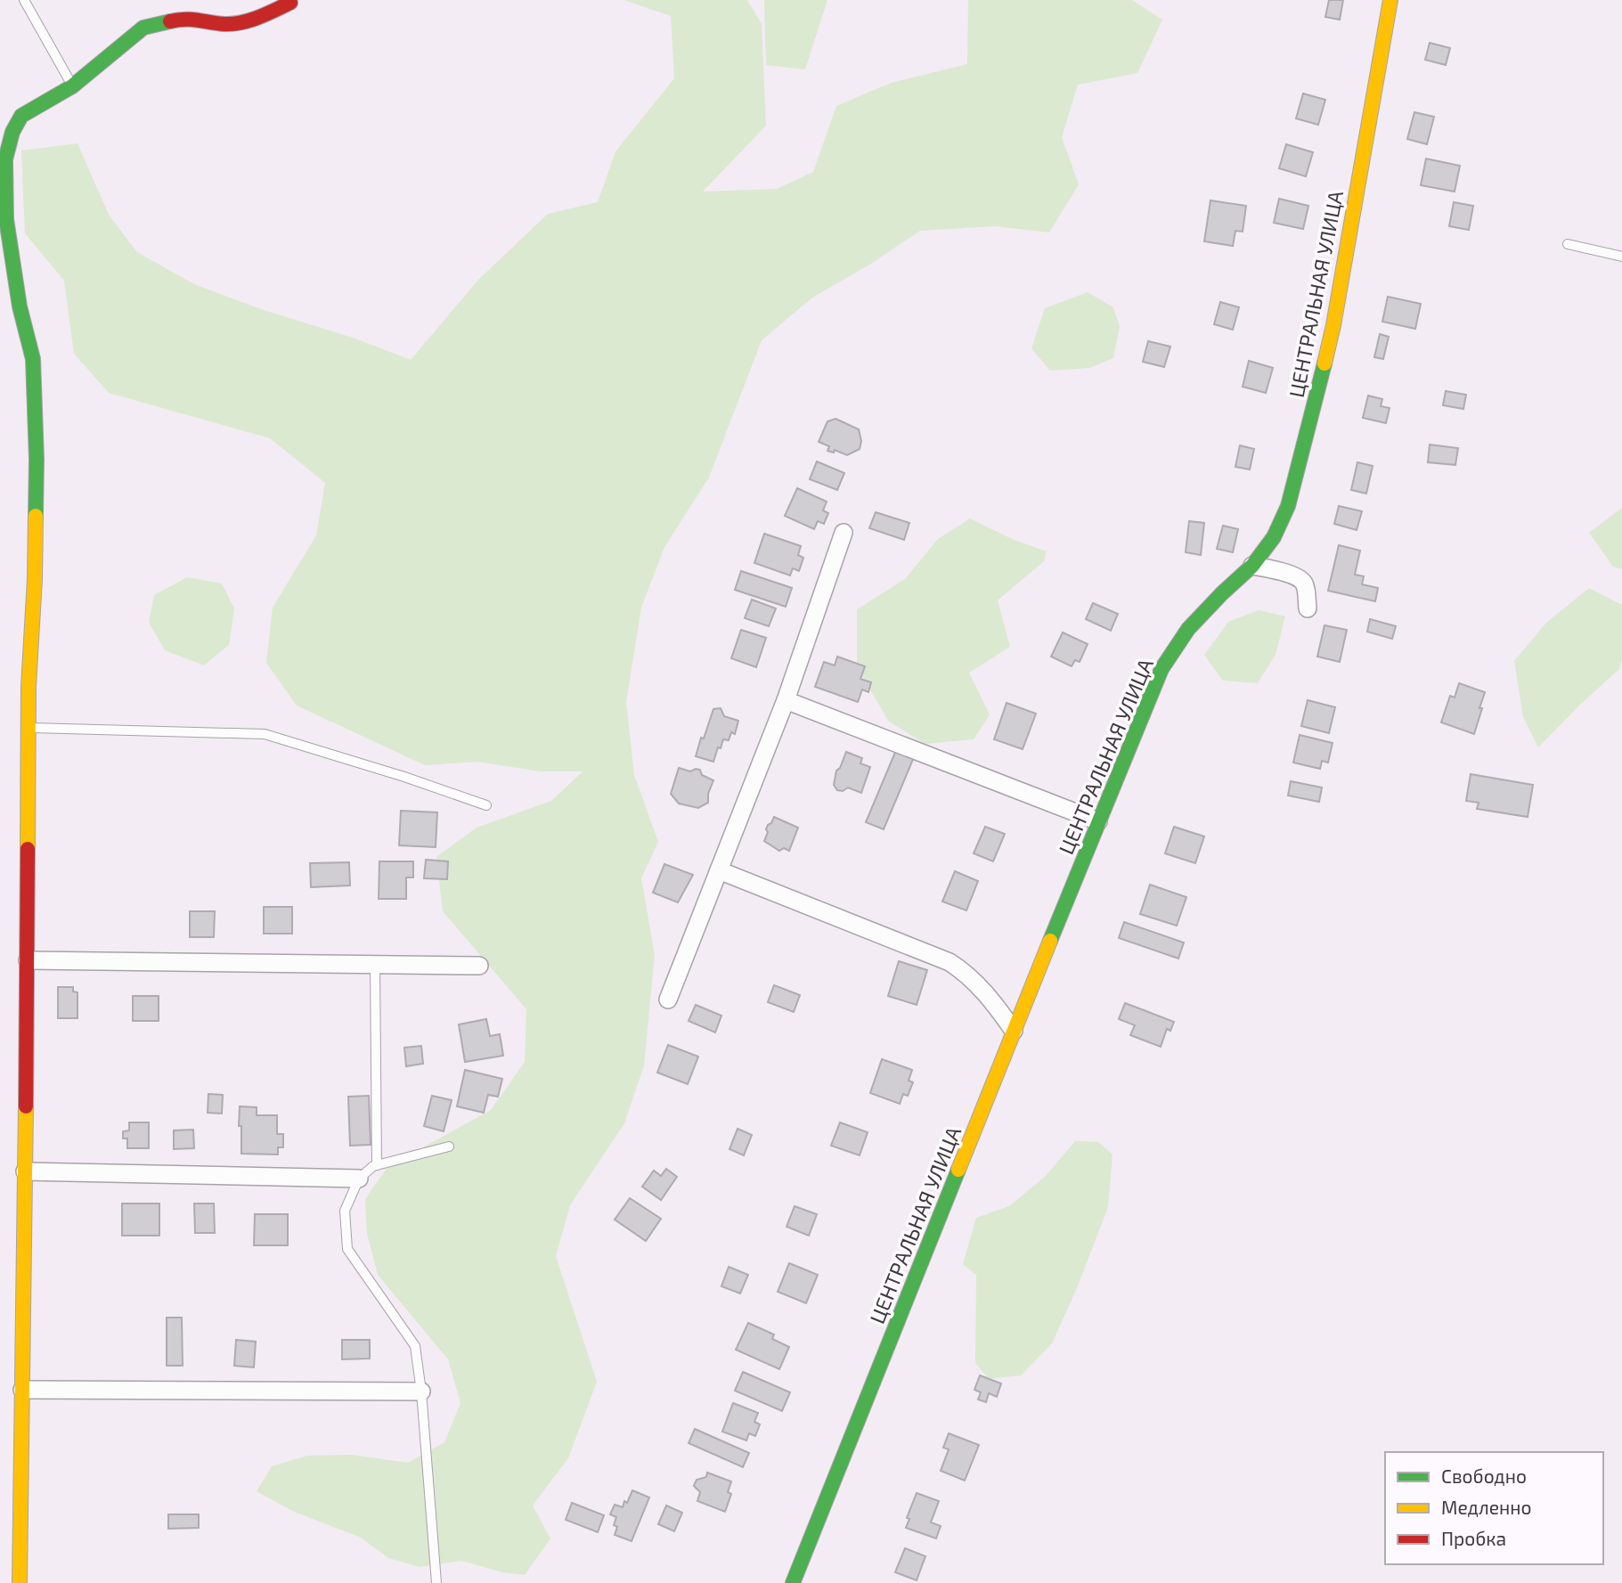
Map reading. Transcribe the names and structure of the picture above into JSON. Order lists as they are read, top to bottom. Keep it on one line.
{"streets":{"street":["ЦЕНТРАЛЬНАЯ УЛИЦА"]},"legend":["Свободно","Медленно","Пробка"]}
